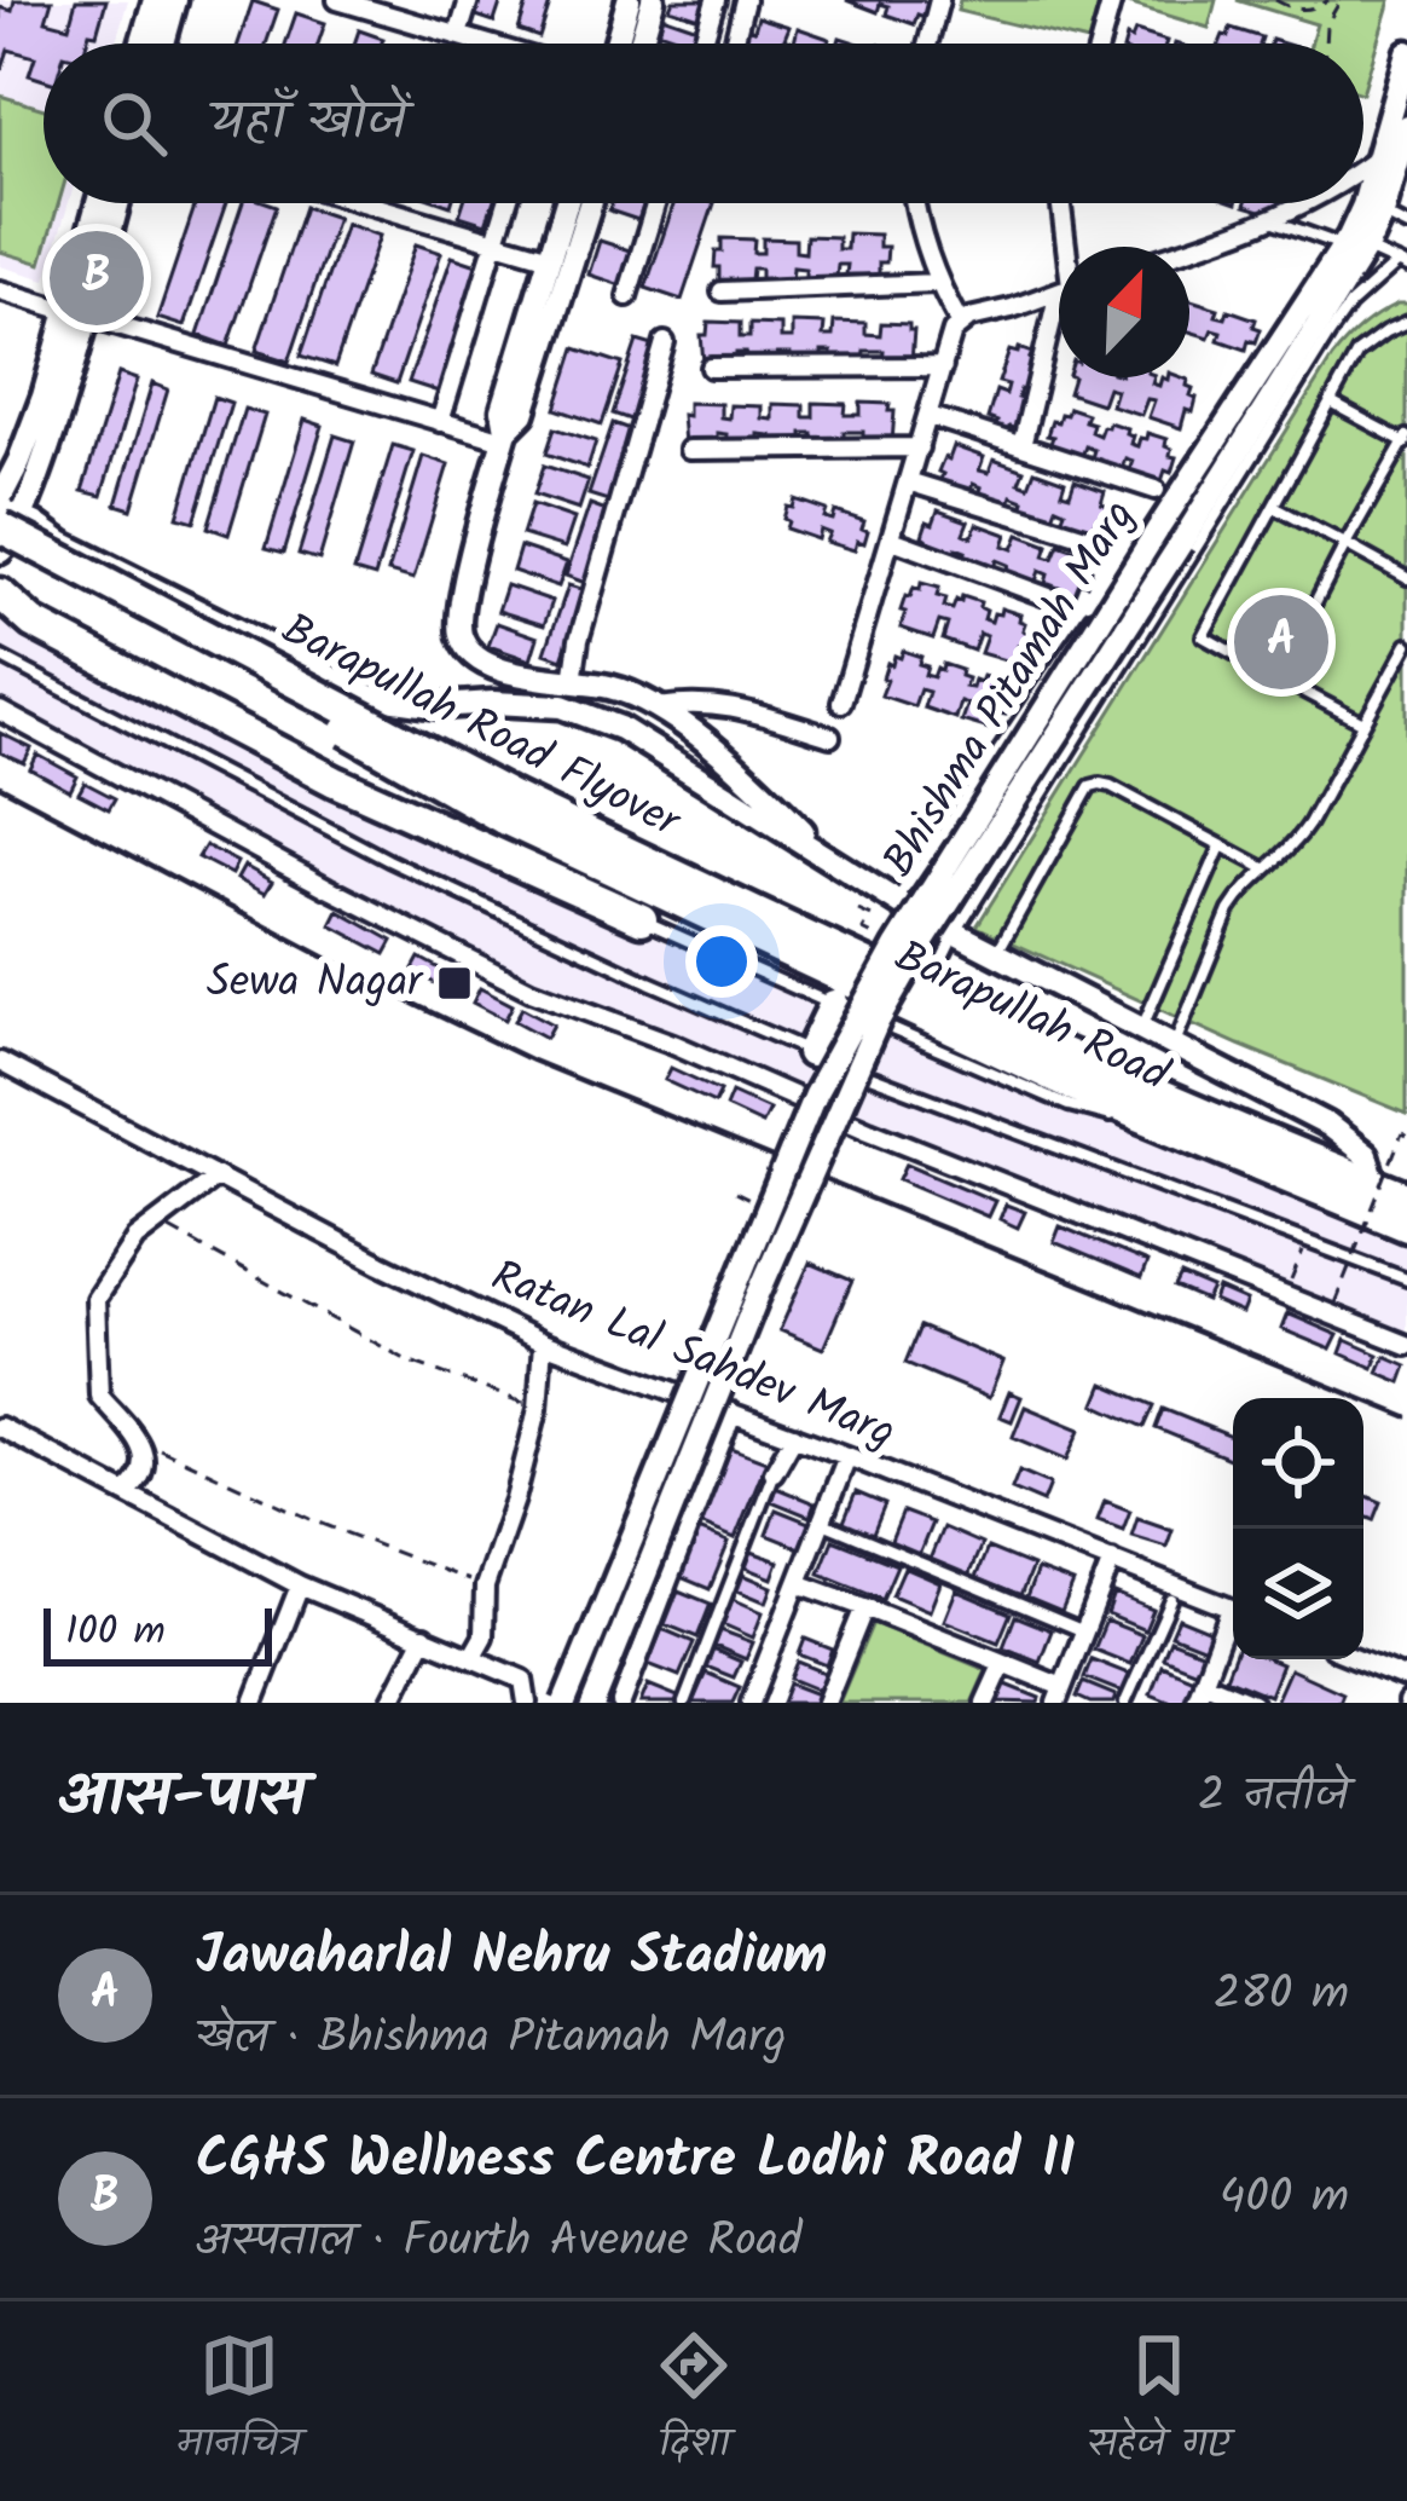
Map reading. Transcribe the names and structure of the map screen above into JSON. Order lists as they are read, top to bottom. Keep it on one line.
{"streets":{"highway":["Barapullah Road Flyover","Barapullah Road"],"main road":["Bhishma Pitamah Marg"],"street":["Ratan Lal Sahdev Marg"]},"crossings":[["Barapullah Road Flyover","Barapullah Road"]],"places":{"transit":["Sewa Nagar"]},"scale_bar":"100 m","north":"top right","page":{"search":"यहाँ खोजें","pins":["B","A"],"scale":"100 m","heading":["आस-पास","2 नतीजे"],"list":[{"mark":"A","name":"Jawaharlal Nehru Stadium","note":"खेल · Bhishma Pitamah Marg","value":"280 m"},{"mark":"B","name":"CGHS Wellness Centre Lodhi Road II","note":"अस्पताल · Fourth Avenue Road","value":"400 m"}],"nav":["मानचित्र","दिशा","सहेजे गए"]}}
